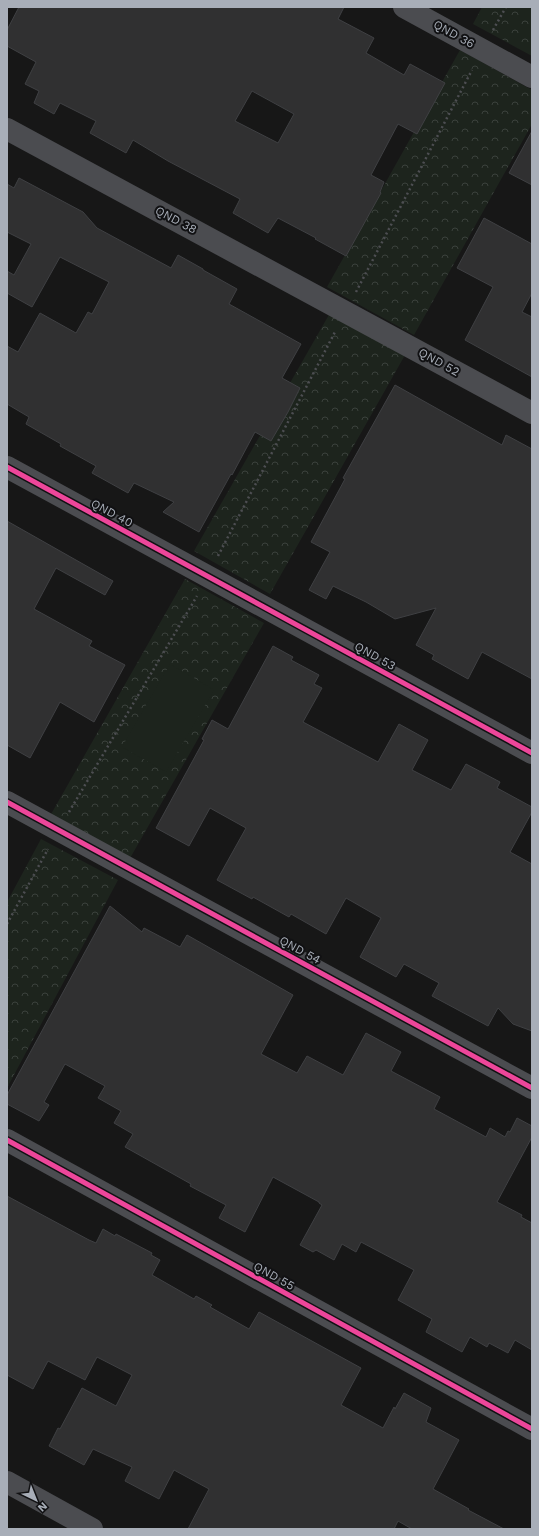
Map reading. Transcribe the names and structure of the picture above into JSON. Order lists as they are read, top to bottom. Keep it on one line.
{"streets":{"street":["QND 36","QND 38","QND 52","QND 40","QND 53","QND 54","QND 55"]},"crossings":[["QND 38","QND 52"],["QND 40","QND 53"]],"north":"bottom right"}
